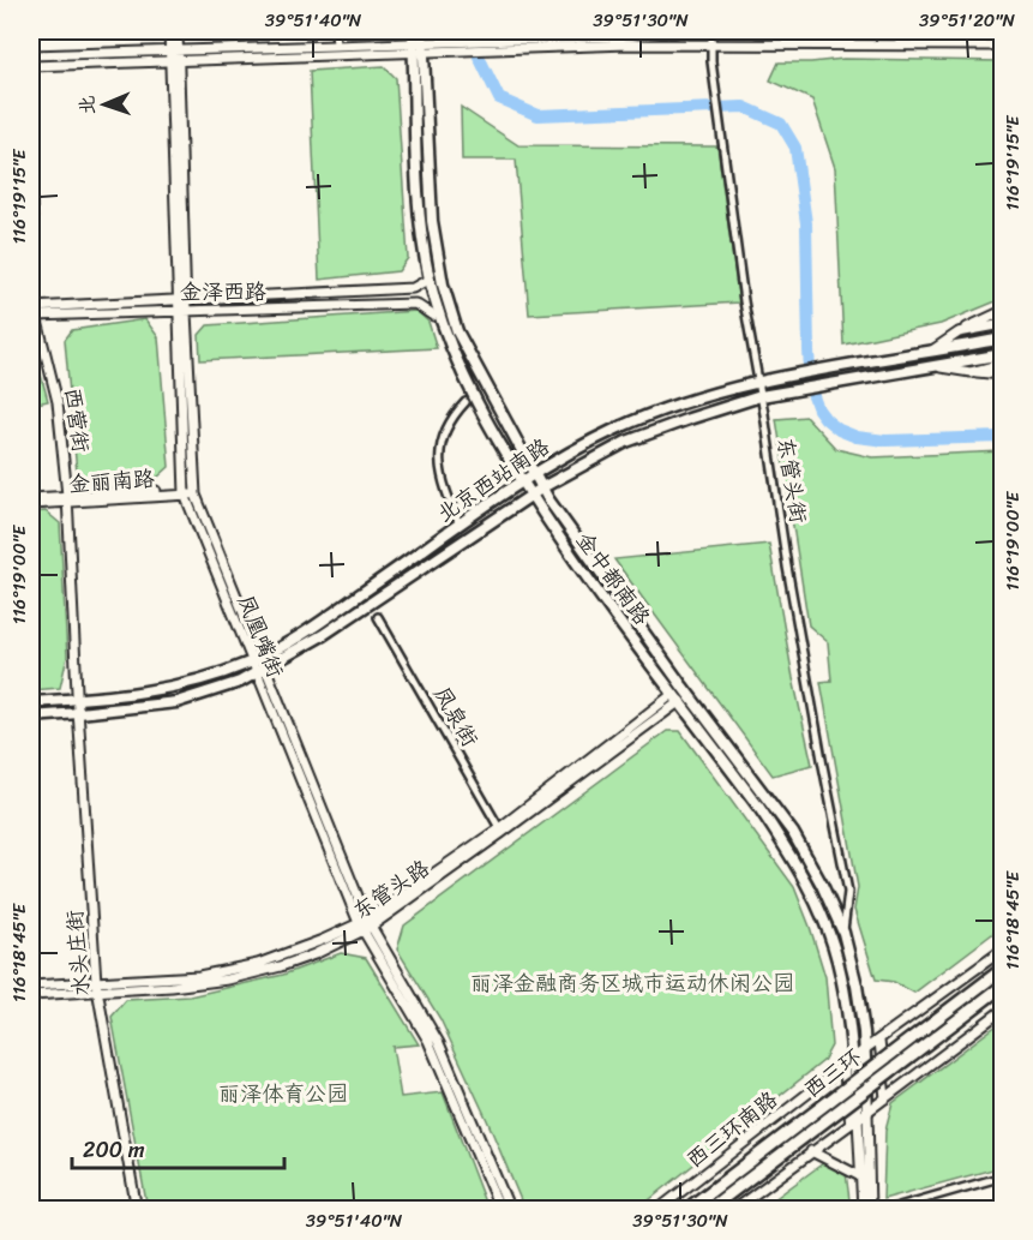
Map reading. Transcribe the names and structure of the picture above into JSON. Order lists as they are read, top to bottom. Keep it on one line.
{"streets":{"highway":["西三环"],"main road":["北京西站南路","金中都南路"],"street":["金泽西路","西营街","东管头街","金丽南路","凤凰嘴街","凤泉街","东管头路","水头庄街","西三环南路"]},"crossings":[["金泽西路","西营街"],["金泽西路","凤凰嘴街"],["西营街","北京西站南路"],["西营街","金丽南路"],["西营街","水头庄街"],["北京西站南路","东管头街"],["北京西站南路","金中都南路"],["北京西站南路","凤凰嘴街"],["北京西站南路","水头庄街"],["东管头街","金中都南路"],["金丽南路","凤凰嘴街"],["金中都南路","东管头路"],["金中都南路","西三环南路"],["凤凰嘴街","东管头路"],["凤泉街","东管头路"],["东管头路","水头庄街"]],"parks":["丽泽金融商务区城市运动休闲公园","丽泽体育公园"],"scale_bar":"200 m","north":"left","coordinates":["39°51'40\"N","39°51'30\"N","39°51'20\"N","116°19'15\"E","116°19'00\"E","116°18'45\"E"]}
